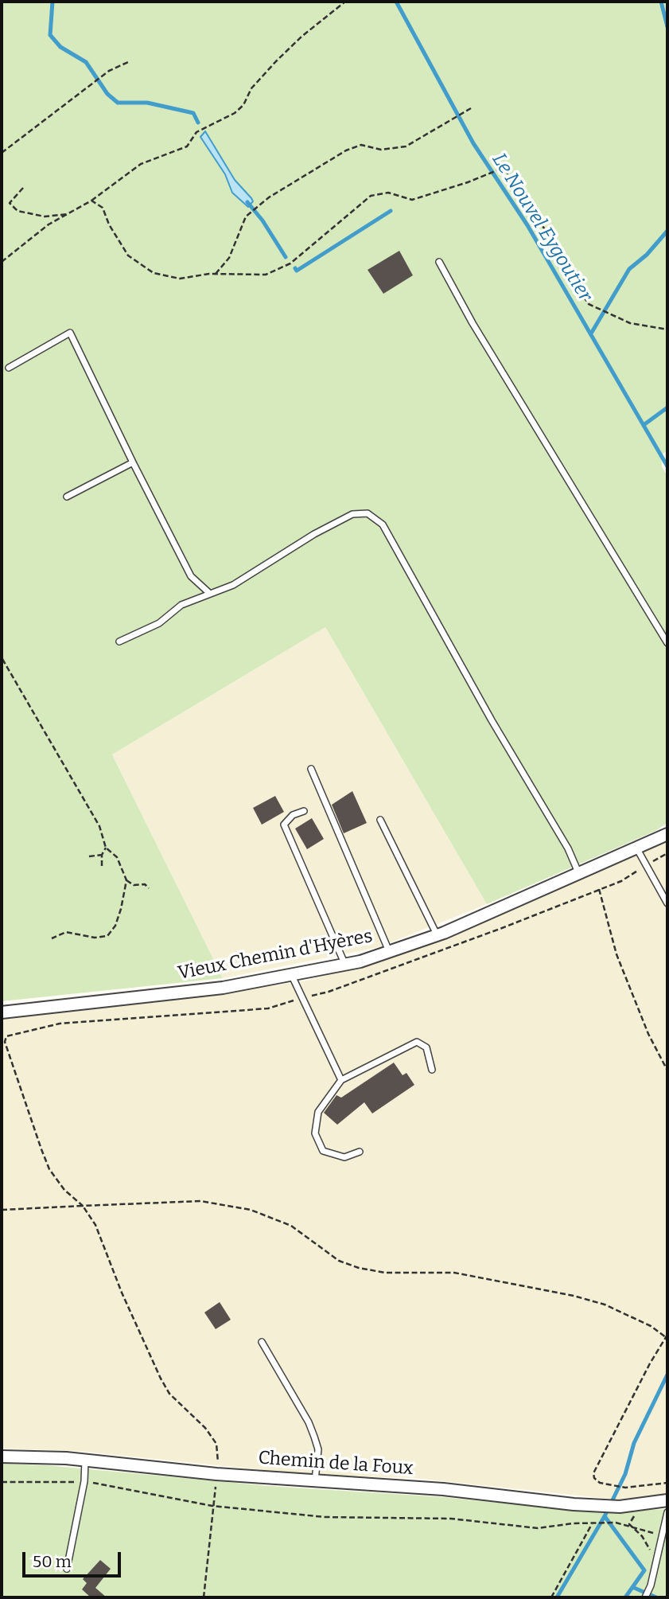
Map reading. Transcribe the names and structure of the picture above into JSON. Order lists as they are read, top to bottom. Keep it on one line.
{"streets":{"street":["Vieux Chemin d'Hyères","Chemin de la Foux"]},"water":["Le Nouvel Eygoutier"],"scale_bar":"50 m"}
